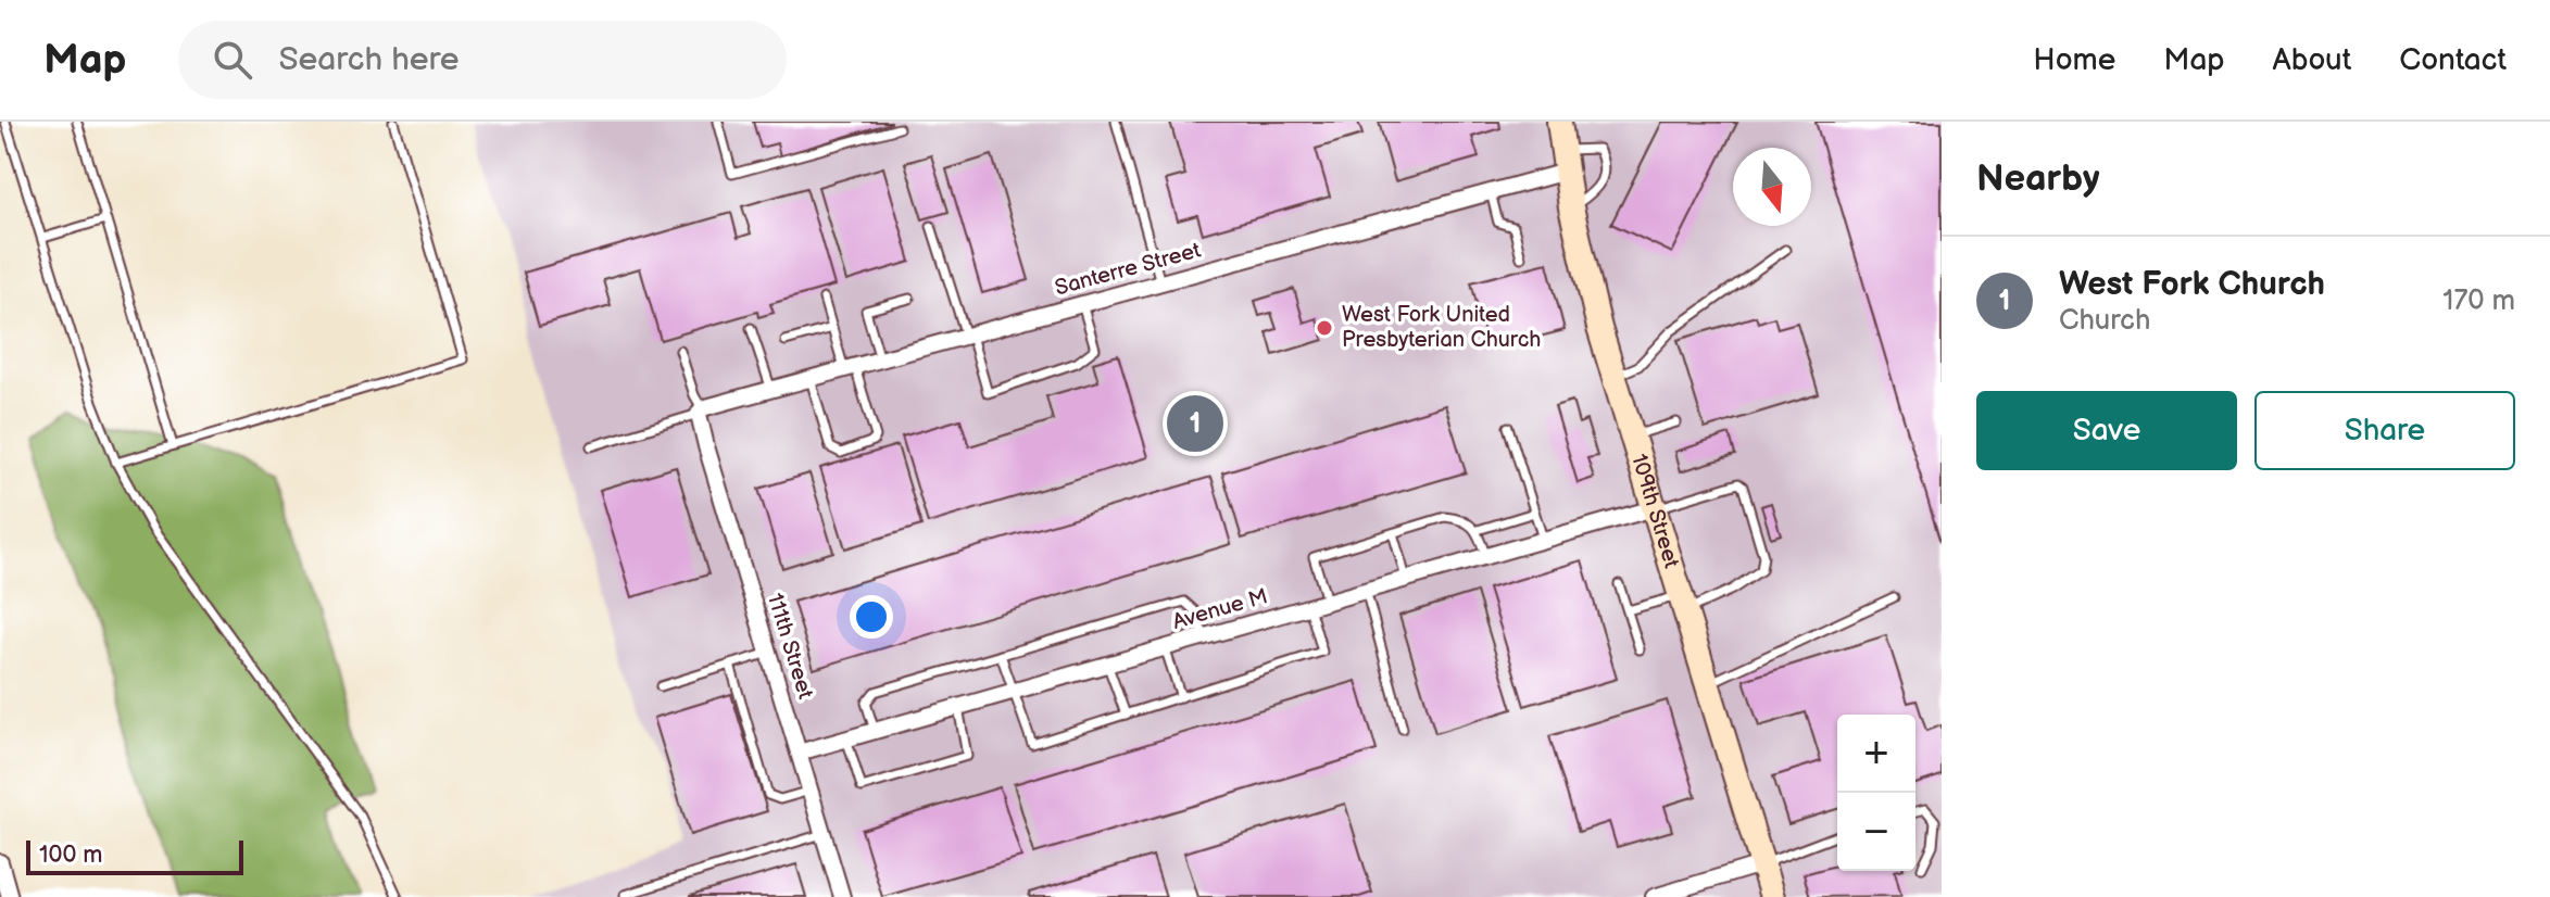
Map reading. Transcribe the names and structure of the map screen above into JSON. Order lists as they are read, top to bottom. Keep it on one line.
{"streets":{"street":["Santerre Street","109th Street","Avenue M","111th Street"]},"crossings":[["Santerre Street","109th Street"],["Santerre Street","111th Street"],["109th Street","Avenue M"],["Avenue M","111th Street"]],"places":["West Fork United Presbyterian Church"],"scale_bar":"100 m","north":"bottom","page":{"header":"Map","search":"Search here","nav":["Home","Map","About","Contact"],"heading":"Nearby","list":[{"mark":"1","name":"West Fork Church","note":"Church","value":"170 m"}],"buttons":["Save","Share"],"pins":"1","map_buttons":["+","−"],"scale":"100 m"}}
